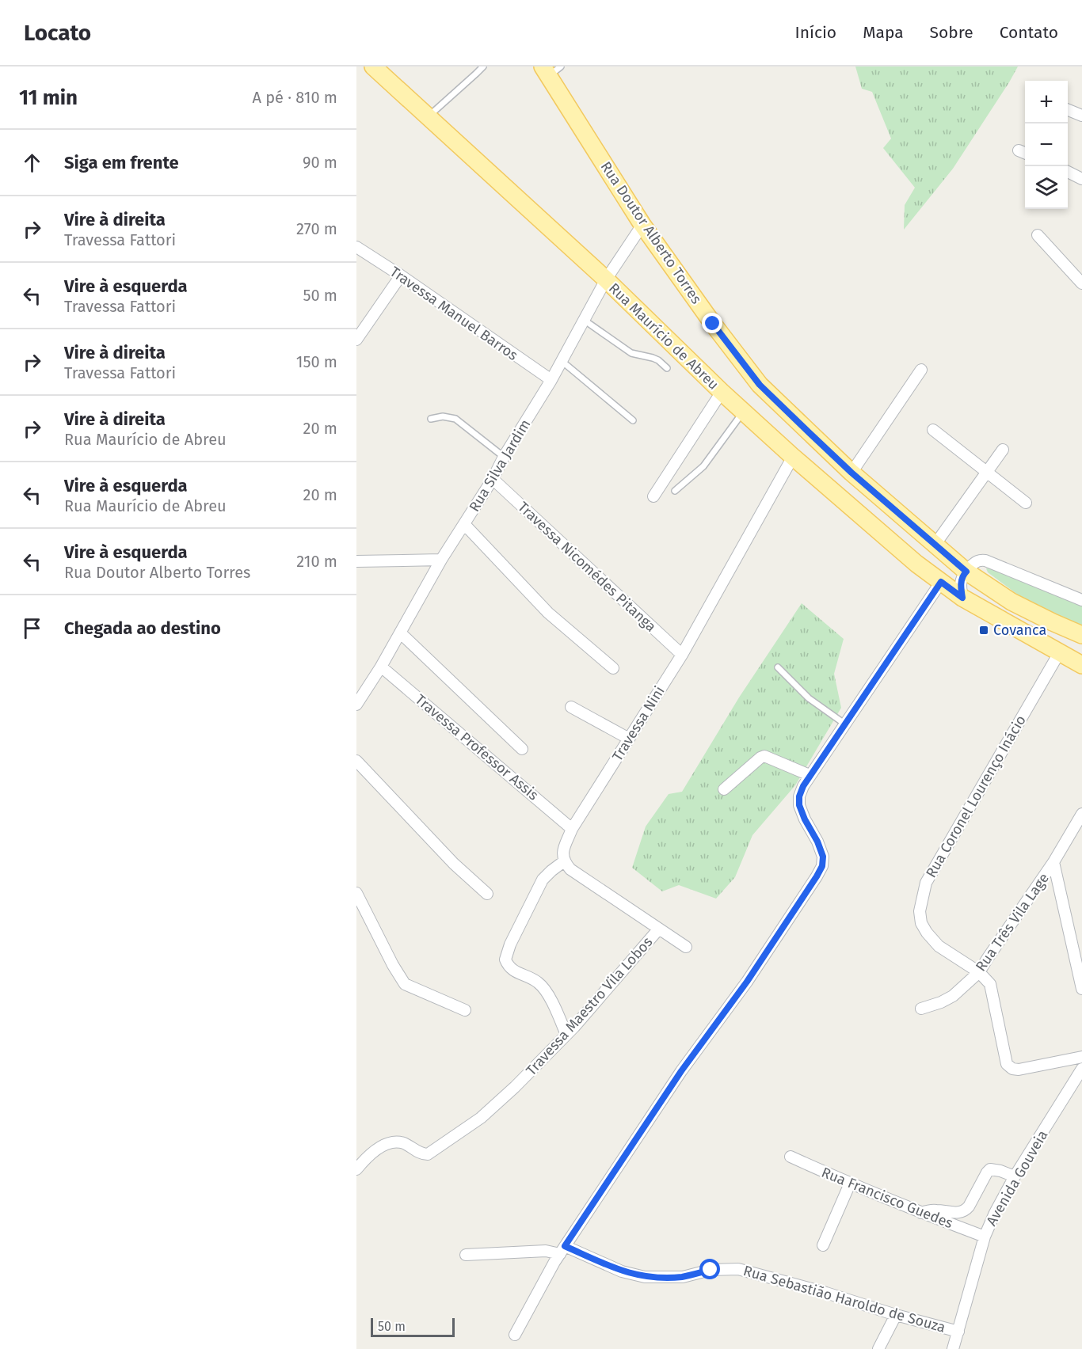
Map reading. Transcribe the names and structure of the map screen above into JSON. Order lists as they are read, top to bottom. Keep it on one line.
{"streets":{"main road":["Rua Doutor Alberto Torres","Rua Maurício de Abreu"],"street":["Travessa Manuel Barros","Rua Silva Jardim","Travessa Nicomédes Pitanga","Travessa Nini","Travessa Professor Assis","Rua Coronel Lourenço Inácio","Rua Três Vila Lage","Travessa Maestro Vila Lobos","Avenida Gouveia","Rua Francisco Guedes","Rua Sebastião Haroldo de Souza"]},"crossings":[["Rua Doutor Alberto Torres","Rua Silva Jardim"],["Travessa Manuel Barros","Rua Silva Jardim"],["Rua Maurício de Abreu","Rua Silva Jardim"],["Rua Maurício de Abreu","Travessa Nini"],["Rua Maurício de Abreu","Rua Coronel Lourenço Inácio"],["Rua Silva Jardim","Travessa Nicomédes Pitanga"],["Rua Silva Jardim","Travessa Professor Assis"],["Travessa Nicomédes Pitanga","Travessa Nini"],["Travessa Nini","Travessa Professor Assis"],["Rua Coronel Lourenço Inácio","Rua Três Vila Lage"],["Avenida Gouveia","Rua Francisco Guedes"],["Avenida Gouveia","Rua Sebastião Haroldo de Souza"]],"places":{"transit":["Covanca"]},"scale_bar":"50 m","page":{"header":"Locato","nav":["Início","Mapa","Sobre","Contato"],"heading":["11 min","A pé · 810 m"],"map_buttons":["+","−"],"list":[["Siga em frente","90 m"],["Vire à direita","Travessa Fattori","270 m"],["Vire à esquerda","Travessa Fattori","50 m"],["Vire à direita","Travessa Fattori","150 m"],["Vire à direita","Rua Maurício de Abreu","20 m"],["Vire à esquerda","Rua Maurício de Abreu","20 m"],["Vire à esquerda","Rua Doutor Alberto Torres","210 m"],"Chegada ao destino"],"scale":"50 m"}}
